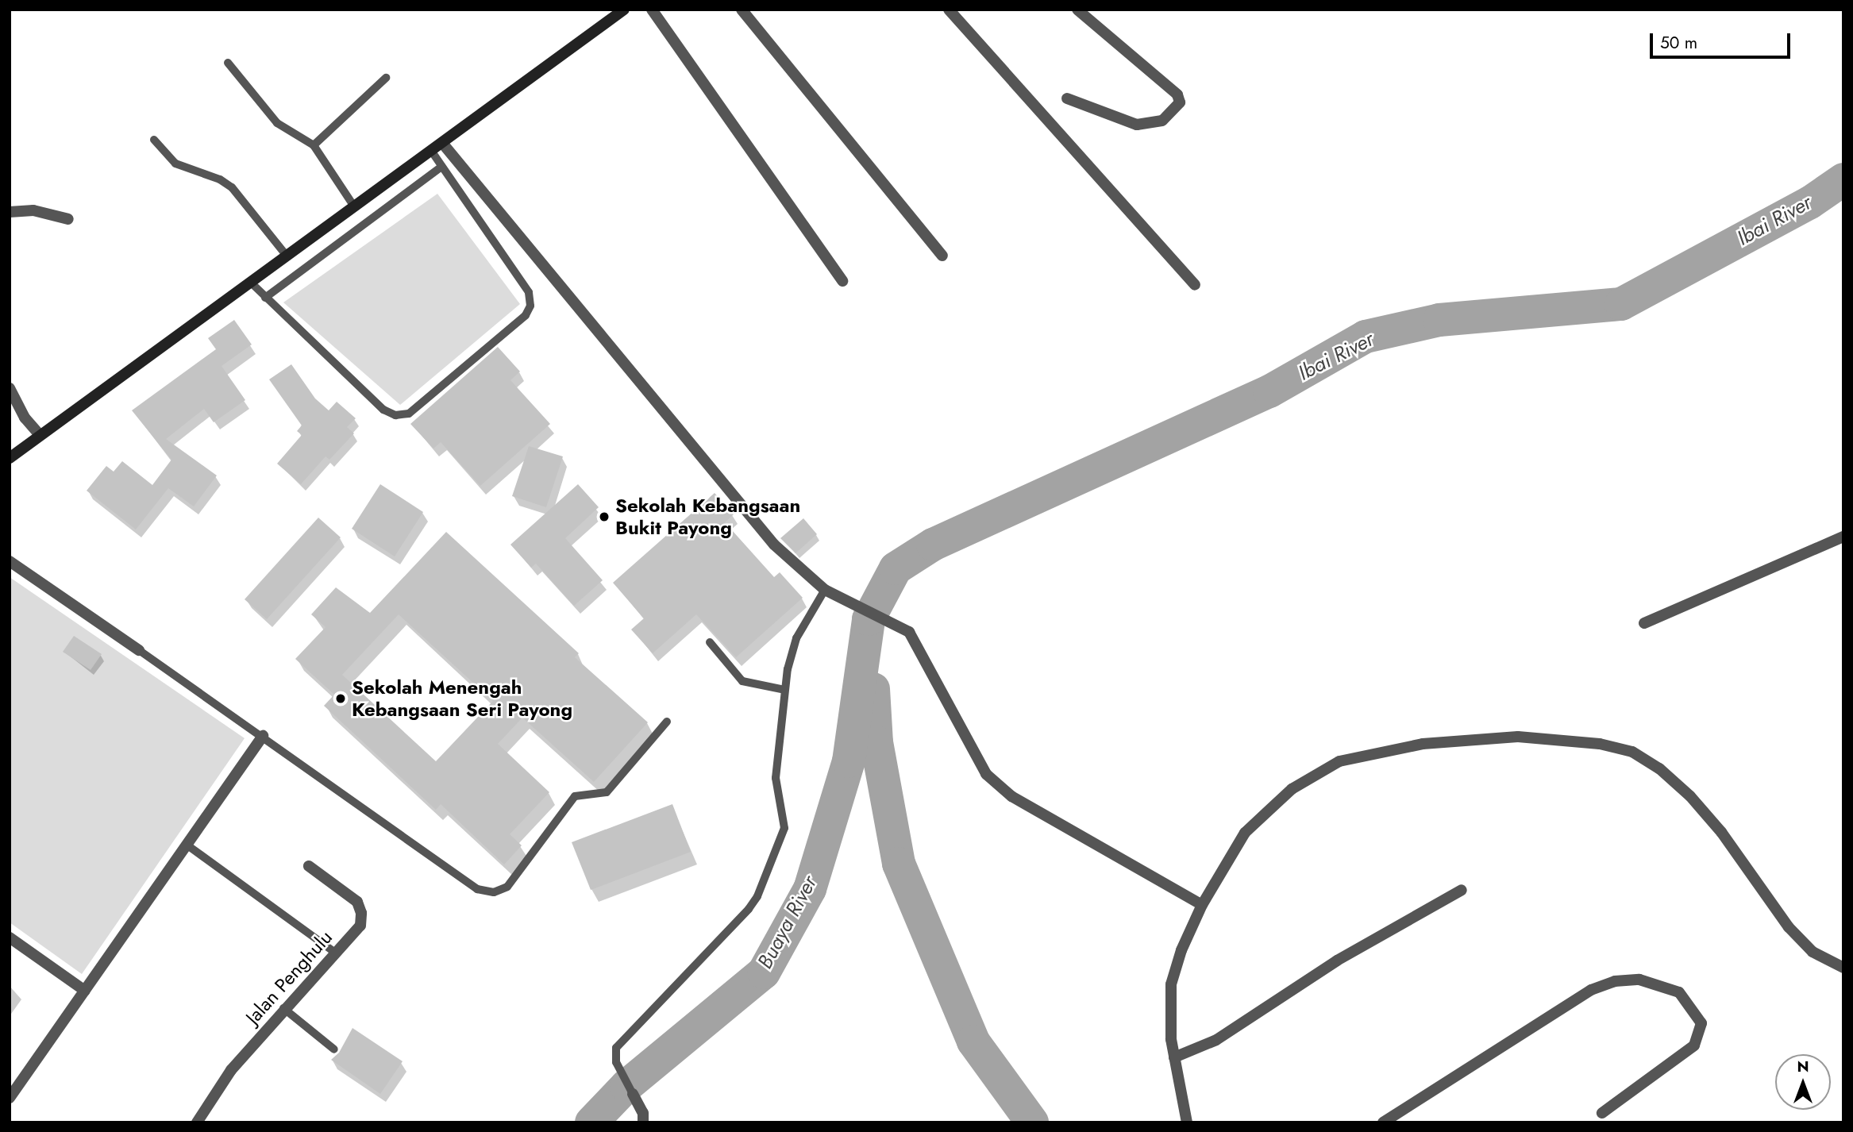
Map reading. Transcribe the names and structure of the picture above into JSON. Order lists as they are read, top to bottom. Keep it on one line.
{"streets":{"street":["Jalan Penghulu"]},"water":["Ibai River","Buaya River"],"places":["Sekolah Kebangsaan Bukit Payong","Sekolah Menengah Kebangsaan Seri Payong"],"scale_bar":"50 m","north":"top"}
